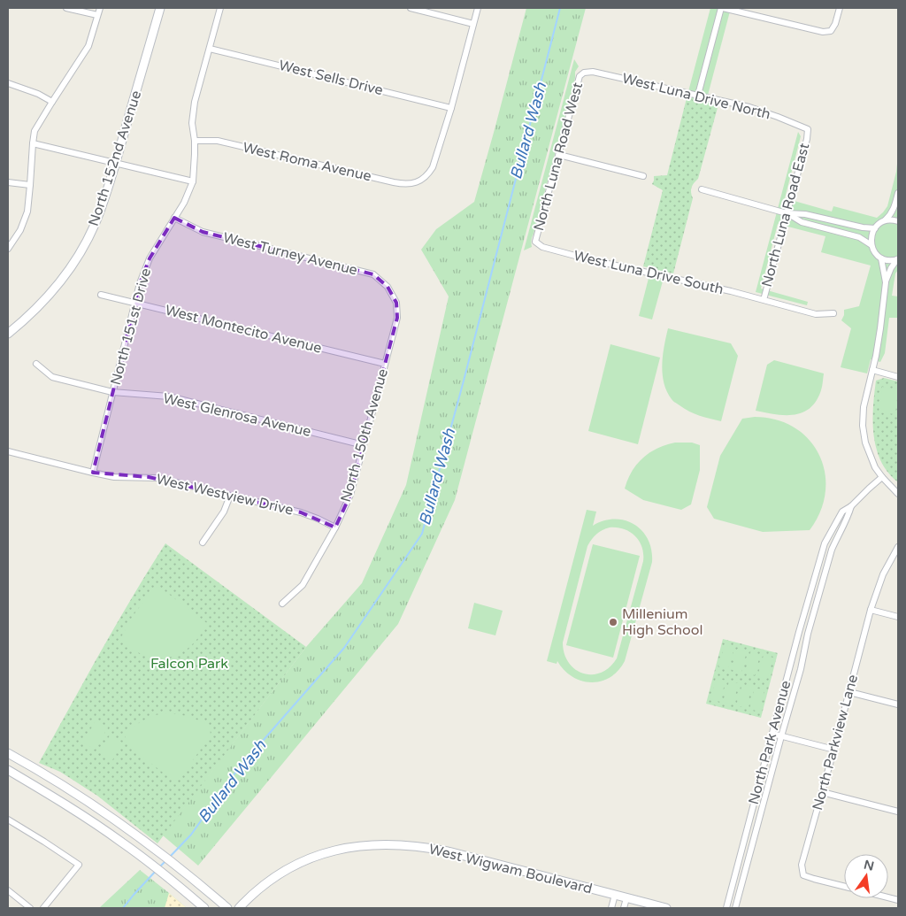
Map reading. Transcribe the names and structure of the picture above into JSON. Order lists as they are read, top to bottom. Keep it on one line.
{"streets":{"street":["West Sells Drive","West Luna Drive North","North Luna Road West","North 152nd Avenue","West Roma Avenue","North Luna Road East","West Turney Avenue","West Luna Drive South","North 151st Drive","West Montecito Avenue","West Glenrosa Avenue","North 150th Avenue","West Westview Drive","North Park Avenue","North Parkview Lane","West Wigwam Boulevard"]},"crossings":[["West Sells Drive","West Roma Avenue"],["West Sells Drive","North 151st Drive"],["West Luna Drive North","North Luna Road West"],["West Luna Drive North","North Luna Road East"],["North Luna Road West","West Luna Drive South"],["West Roma Avenue","North 151st Drive"],["North Luna Road East","West Luna Drive South"],["West Turney Avenue","North 151st Drive"],["West Turney Avenue","North 150th Avenue"],["North 151st Drive","West Montecito Avenue"],["North 151st Drive","West Glenrosa Avenue"],["North 151st Drive","West Westview Drive"],["West Montecito Avenue","North 150th Avenue"],["West Glenrosa Avenue","North 150th Avenue"],["North 150th Avenue","West Westview Drive"]],"water":["Bullard Wash"],"parks":["Falcon Park"],"places":["Millenium High School"],"north":"top"}
